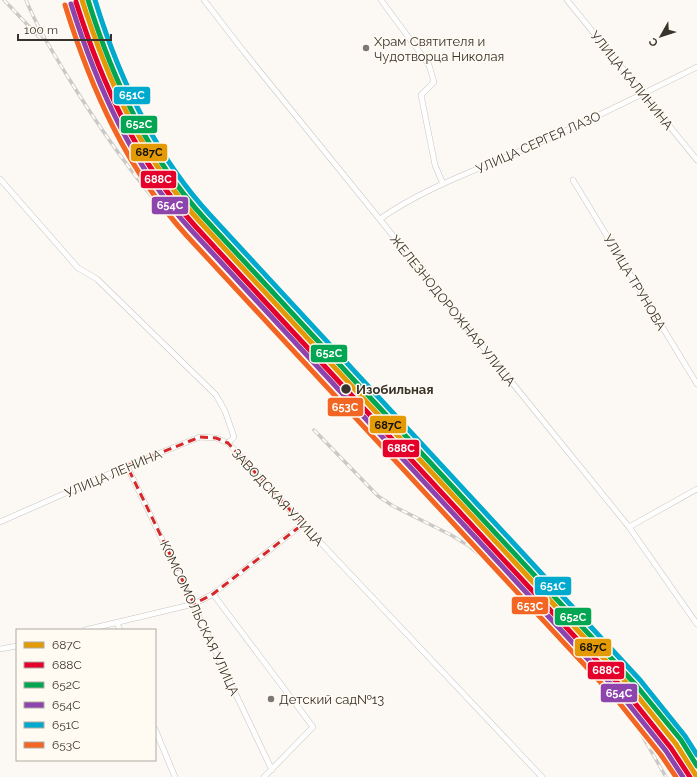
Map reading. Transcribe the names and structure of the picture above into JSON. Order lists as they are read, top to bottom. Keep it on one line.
{"streets":{"street":["УЛИЦА КАЛИНИНА","УЛИЦА СЕРГЕЯ ЛАЗО","УЛИЦА ТРУНОВА","ЖЕЛЕЗНОДОРОЖНАЯ УЛИЦА","УЛИЦА ЛЕНИНА","ЗАВОДСКАЯ УЛИЦА","КОМСОМОЛЬСКАЯ УЛИЦА"]},"crossings":[["УЛИЦА КАЛИНИНА","УЛИЦА СЕРГЕЯ ЛАЗО"],["УЛИЦА СЕРГЕЯ ЛАЗО","ЖЕЛЕЗНОДОРОЖНАЯ УЛИЦА"],["УЛИЦА ЛЕНИНА","ЗАВОДСКАЯ УЛИЦА"],["УЛИЦА ЛЕНИНА","КОМСОМОЛЬСКАЯ УЛИЦА"]],"places":["Храм Святителя и Чудотворца Николая","Изобильная","Детский сад№13"],"lines":["transit line 687С","transit line 652С","transit line 651С","transit line 688С","transit line 654С","transit line 653С"],"legend":["687С","688С","652С","654С","651С","653С"],"scale_bar":"100 m","north":"bottom left"}
